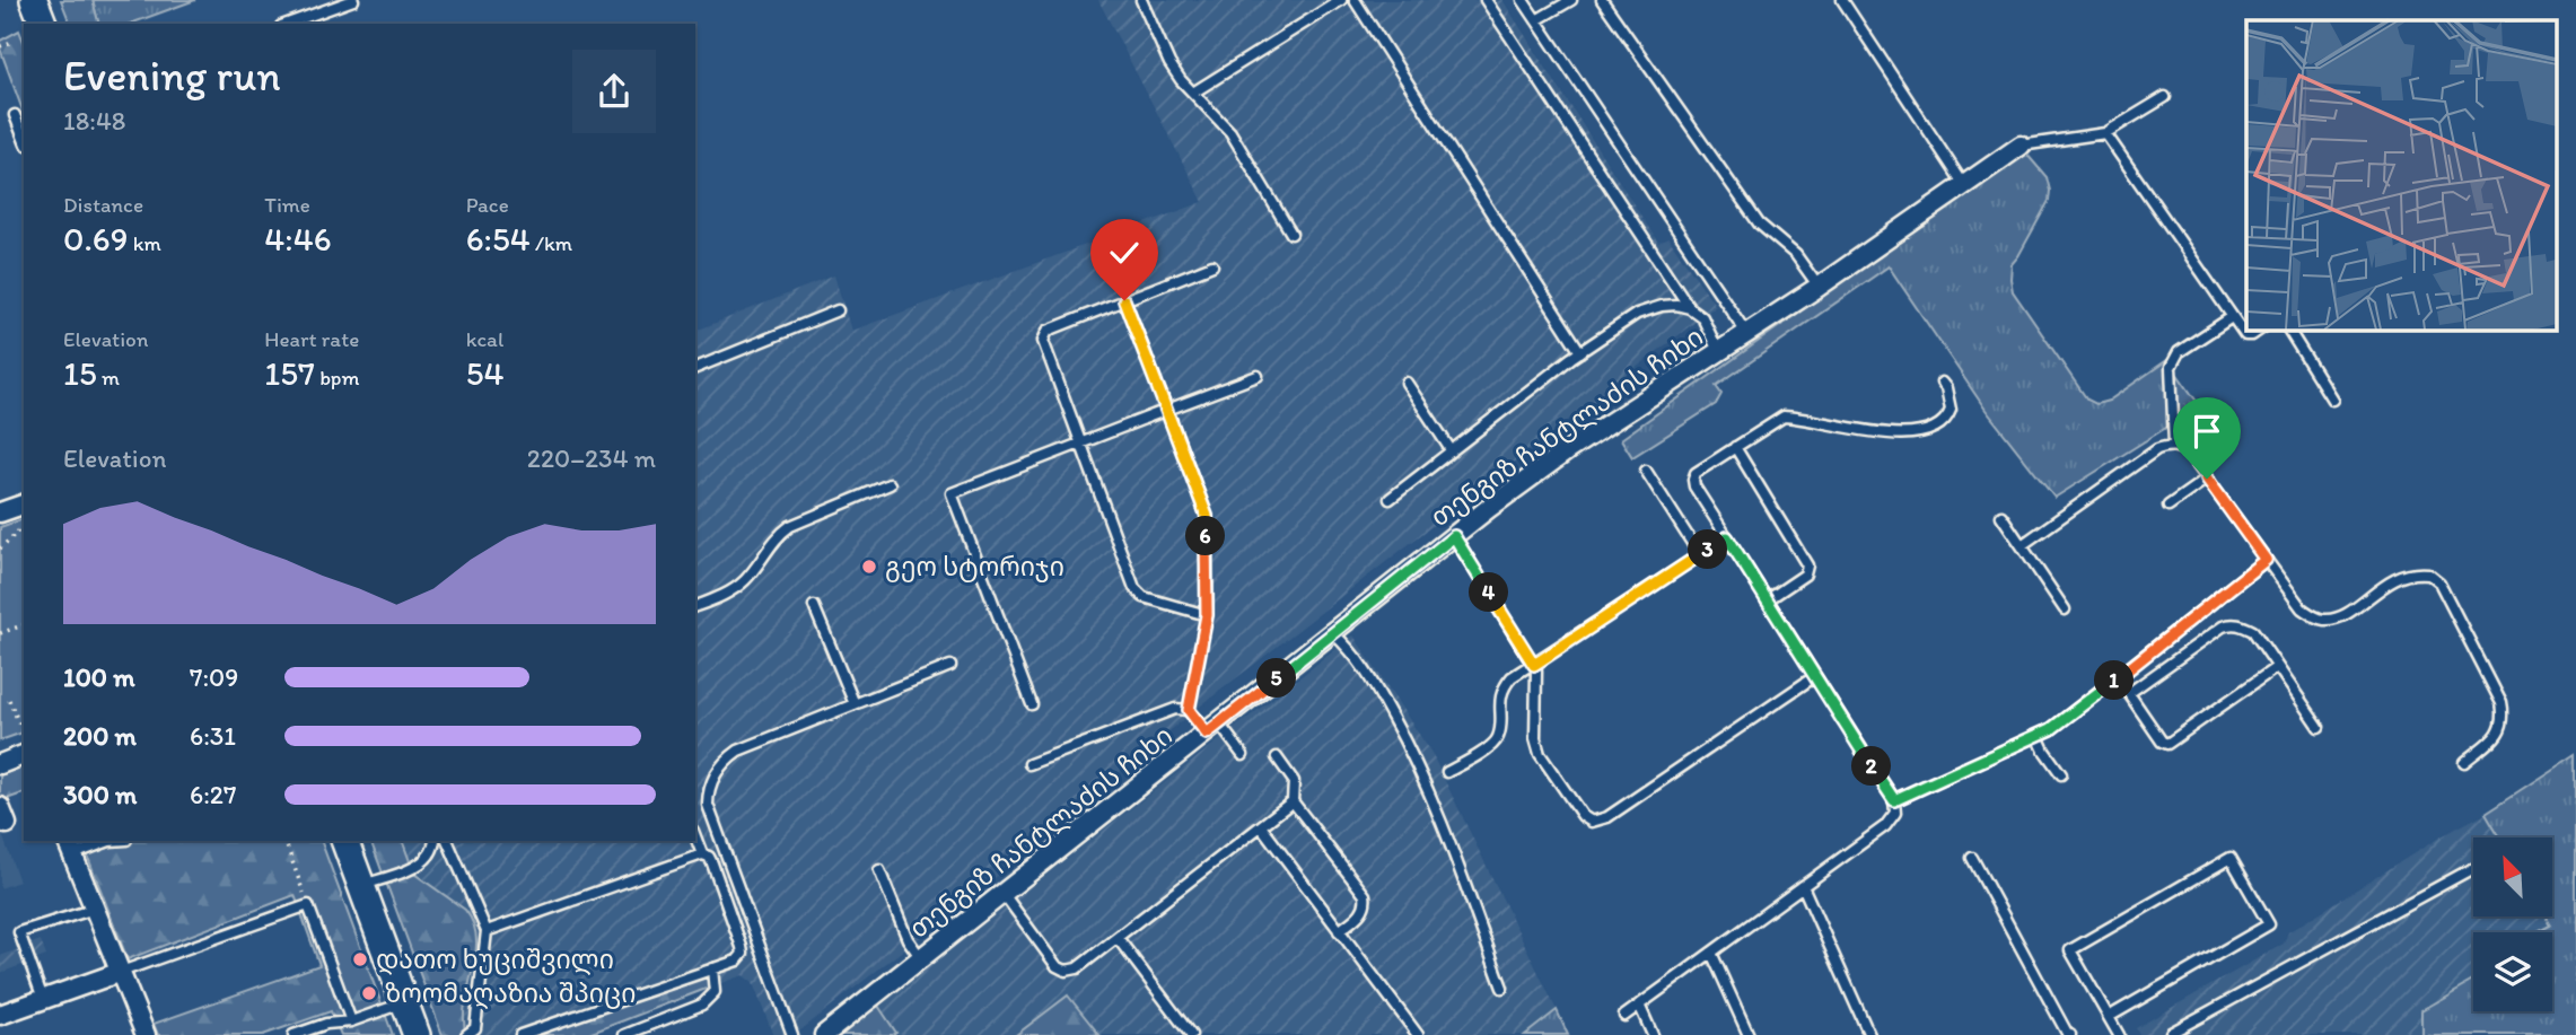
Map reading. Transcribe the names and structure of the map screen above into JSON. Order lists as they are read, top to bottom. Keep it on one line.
{"streets":{"street":["თენგიზ ჩანტლაძის ჩიხი"]},"places":["გეო სტორიჯი","დათო ხუციშვილი","ზოომაღაზია შპიცი"],"north":"top left","page":{"heading":["Evening run","18:48"],"stats":[["Distance","0.69 km"],["Time","4:46"],["Pace","6:54 /km"],["Elevation","15 m"],["Heart rate","157 bpm"],["kcal","54"]],"chart":["Elevation","220–234 m"],"pins":["6","3","4","5","1","2"],"list":[{"name":"100 m","note":"7:09"},{"name":"200 m","note":"6:31"},{"name":"300 m","note":"6:27"}]}}
